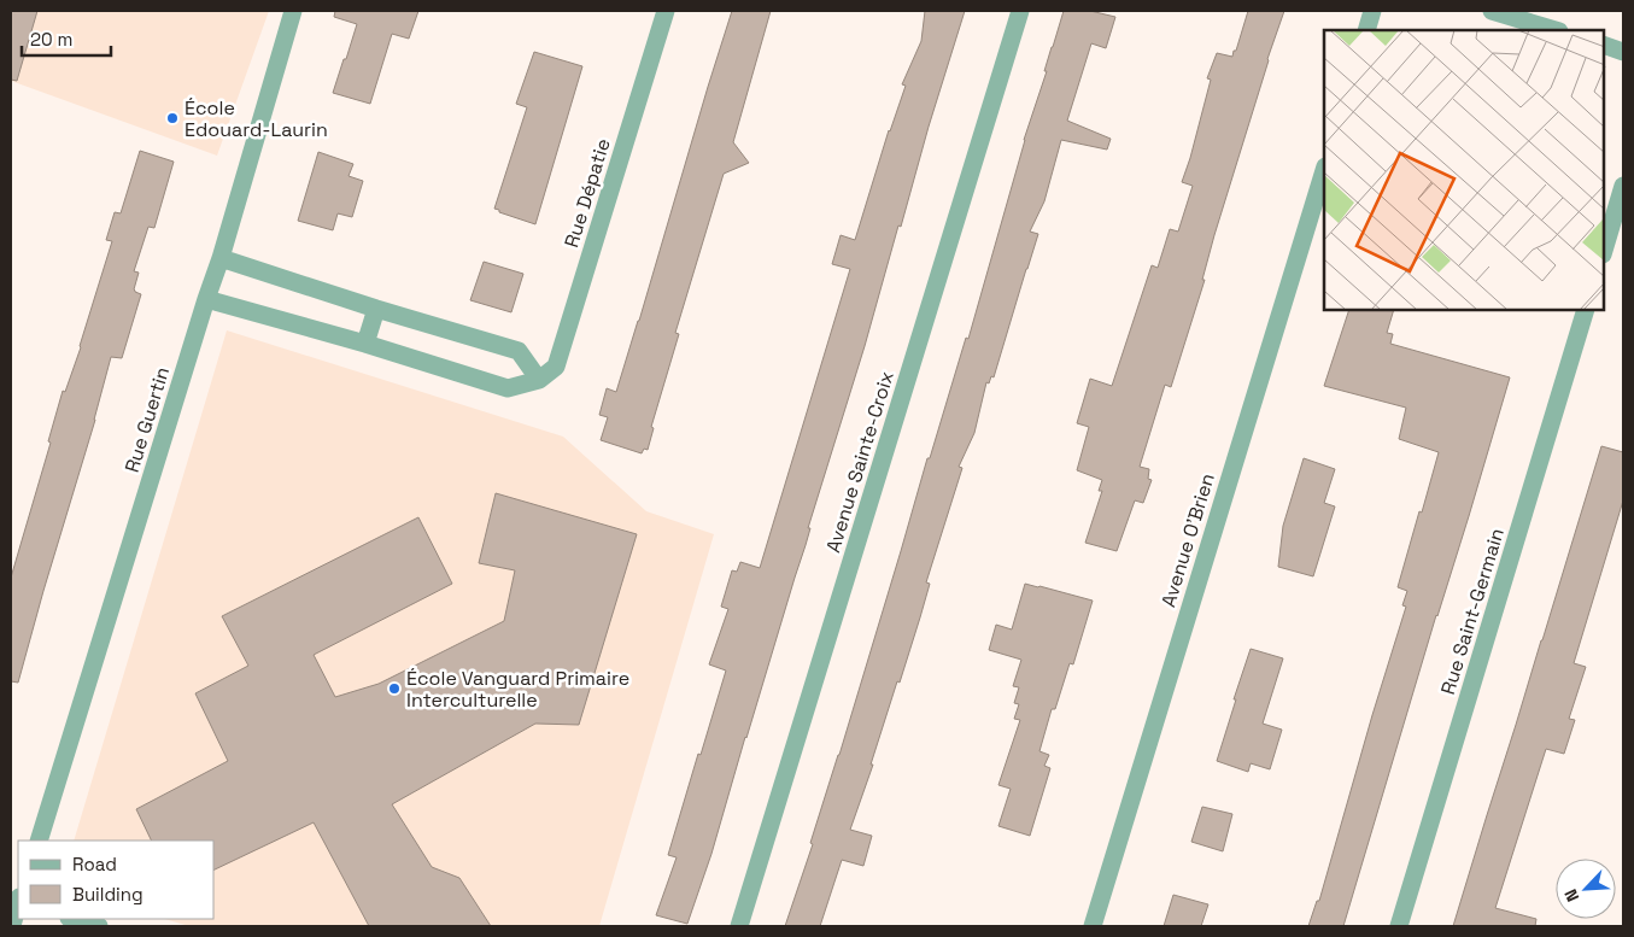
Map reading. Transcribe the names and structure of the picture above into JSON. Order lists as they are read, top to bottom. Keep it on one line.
{"streets":{"street":["Rue Dépatie","Rue Guertin","Avenue Sainte-Croix","Avenue O'Brien","Rue Saint-Germain"]},"places":["École Edouard-Laurin","École Vanguard Primaire Interculturelle"],"legend":["Road","Building"],"scale_bar":"20 m","north":"bottom left"}
